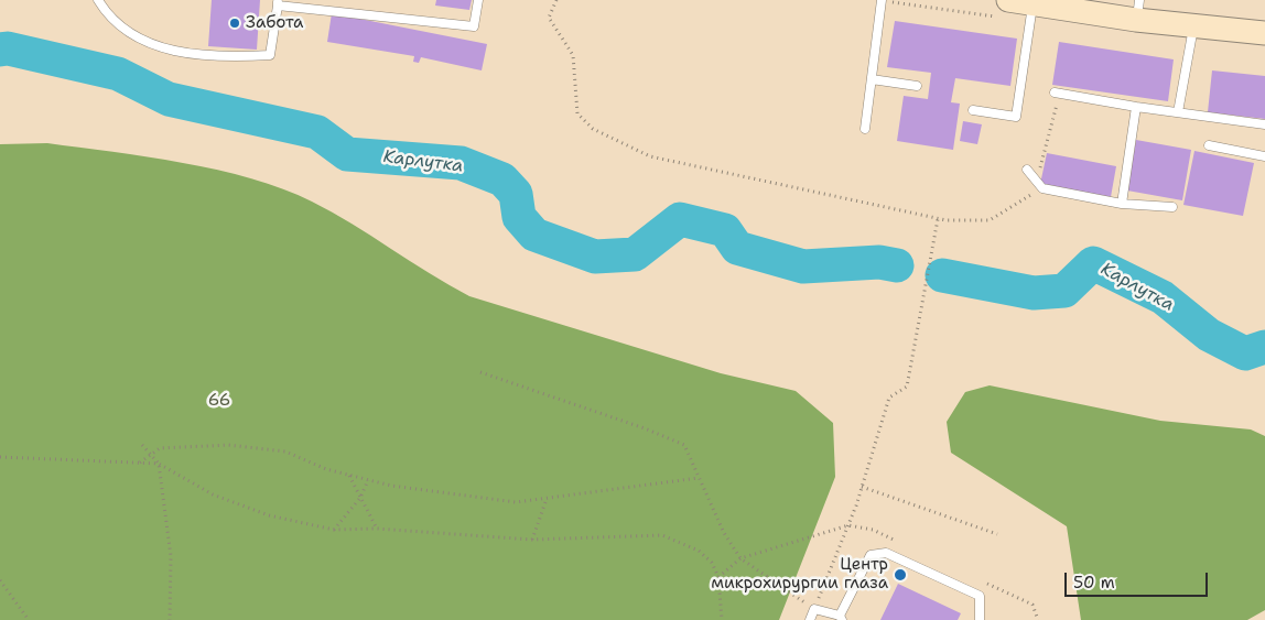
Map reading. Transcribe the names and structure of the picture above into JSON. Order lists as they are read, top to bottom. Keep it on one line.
{"water":["Карлутка"],"parks":["66"],"places":["Забота","Центр микрохирургии глаза"],"scale_bar":"50 m"}
